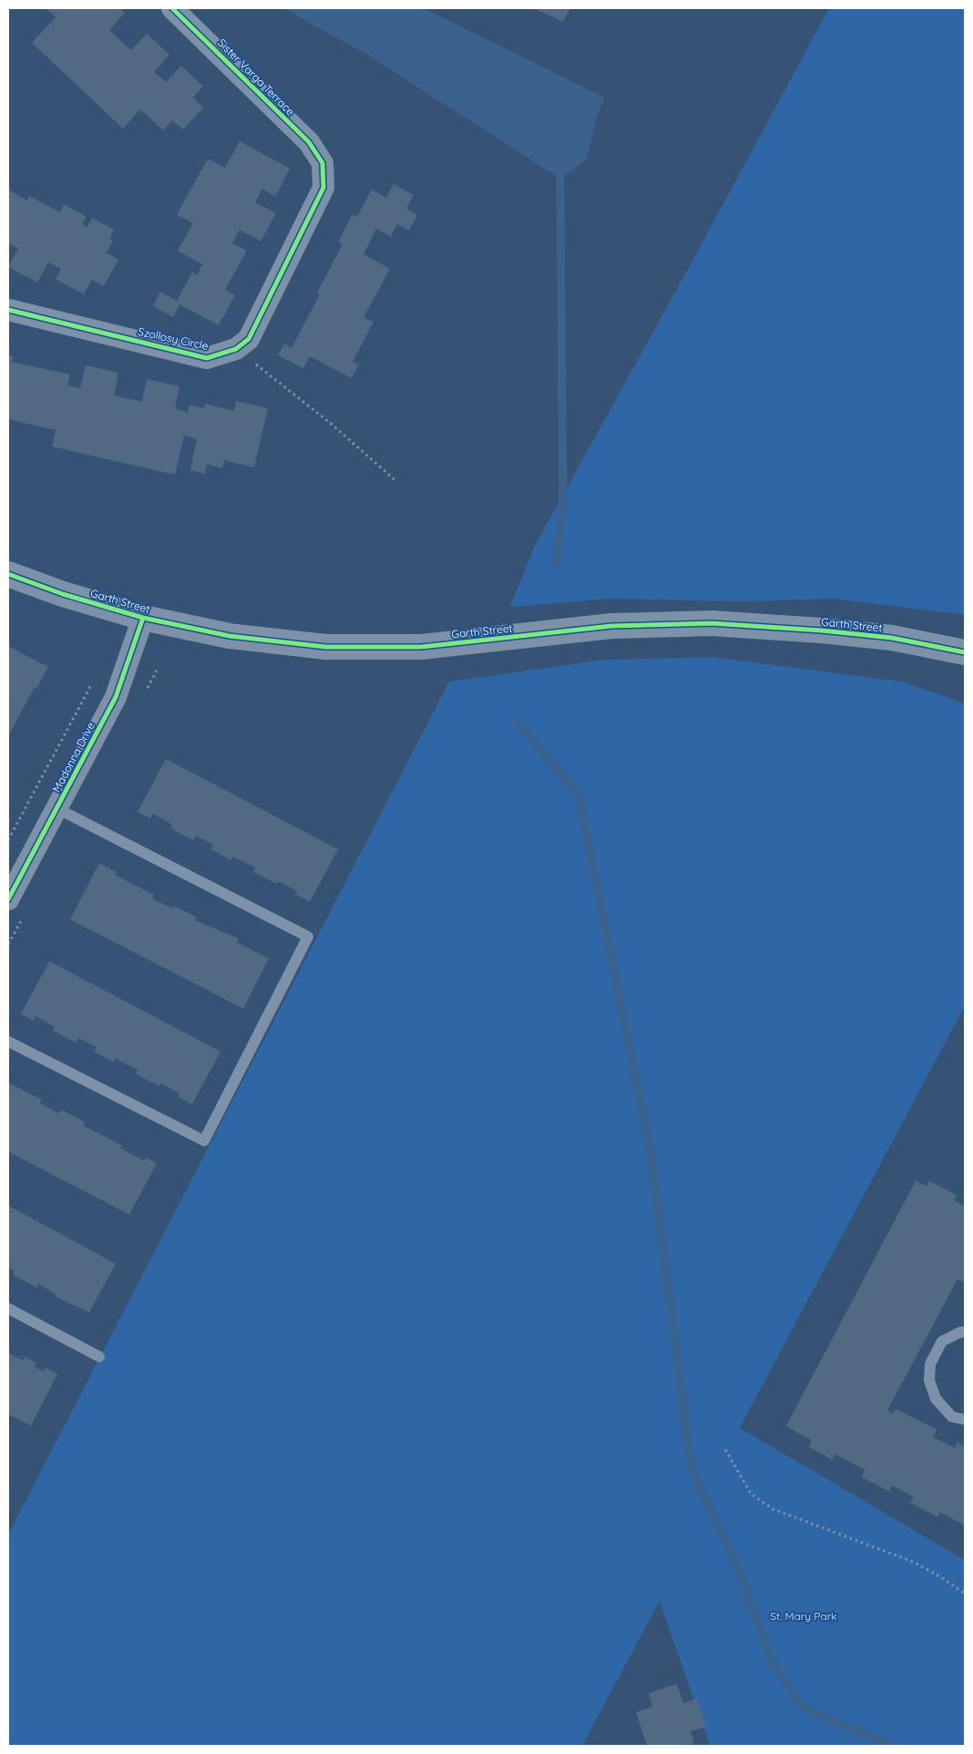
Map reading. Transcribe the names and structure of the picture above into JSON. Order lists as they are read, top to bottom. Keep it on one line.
{"streets":{"street":["Sister Varga Terrace","Szollosy Circle","Garth Street","Madonna Drive"]},"crossings":[["Sister Varga Terrace","Szollosy Circle"],["Garth Street","Madonna Drive"]],"parks":["St. Mary Park"]}
